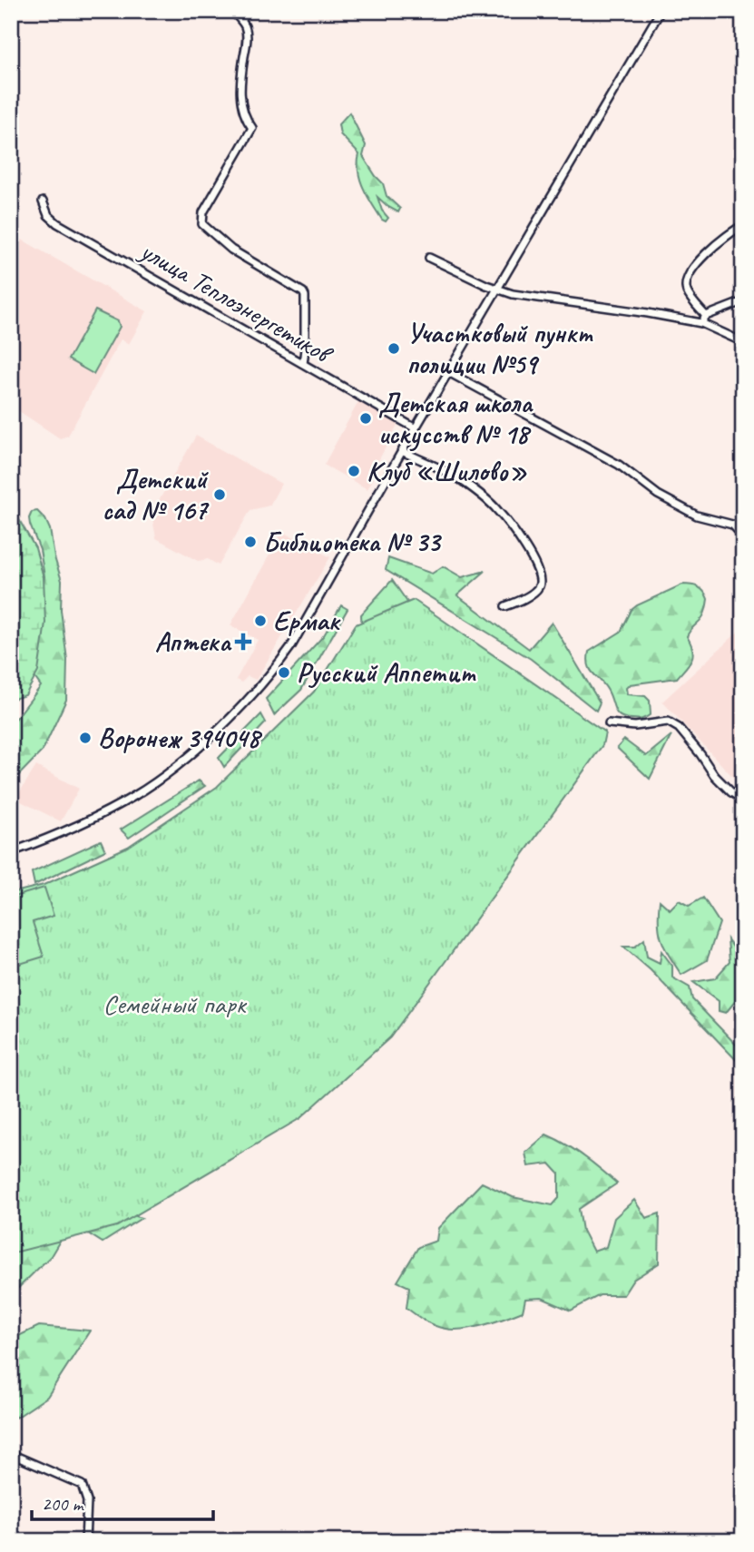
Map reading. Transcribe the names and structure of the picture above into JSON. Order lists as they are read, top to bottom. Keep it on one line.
{"streets":{"street":["улица Теплоэнергетиков"]},"parks":["Семейный парк"],"places":{"other":["Участковый пункт полиции №59","Детская школа искусств № 18","Клуб «Шилово»","Детский сад № 167","Библиотека № 33","Ермак","Русский Аппетит","Воронеж 394048"],"health":["Аптека"]},"scale_bar":"200 m"}
